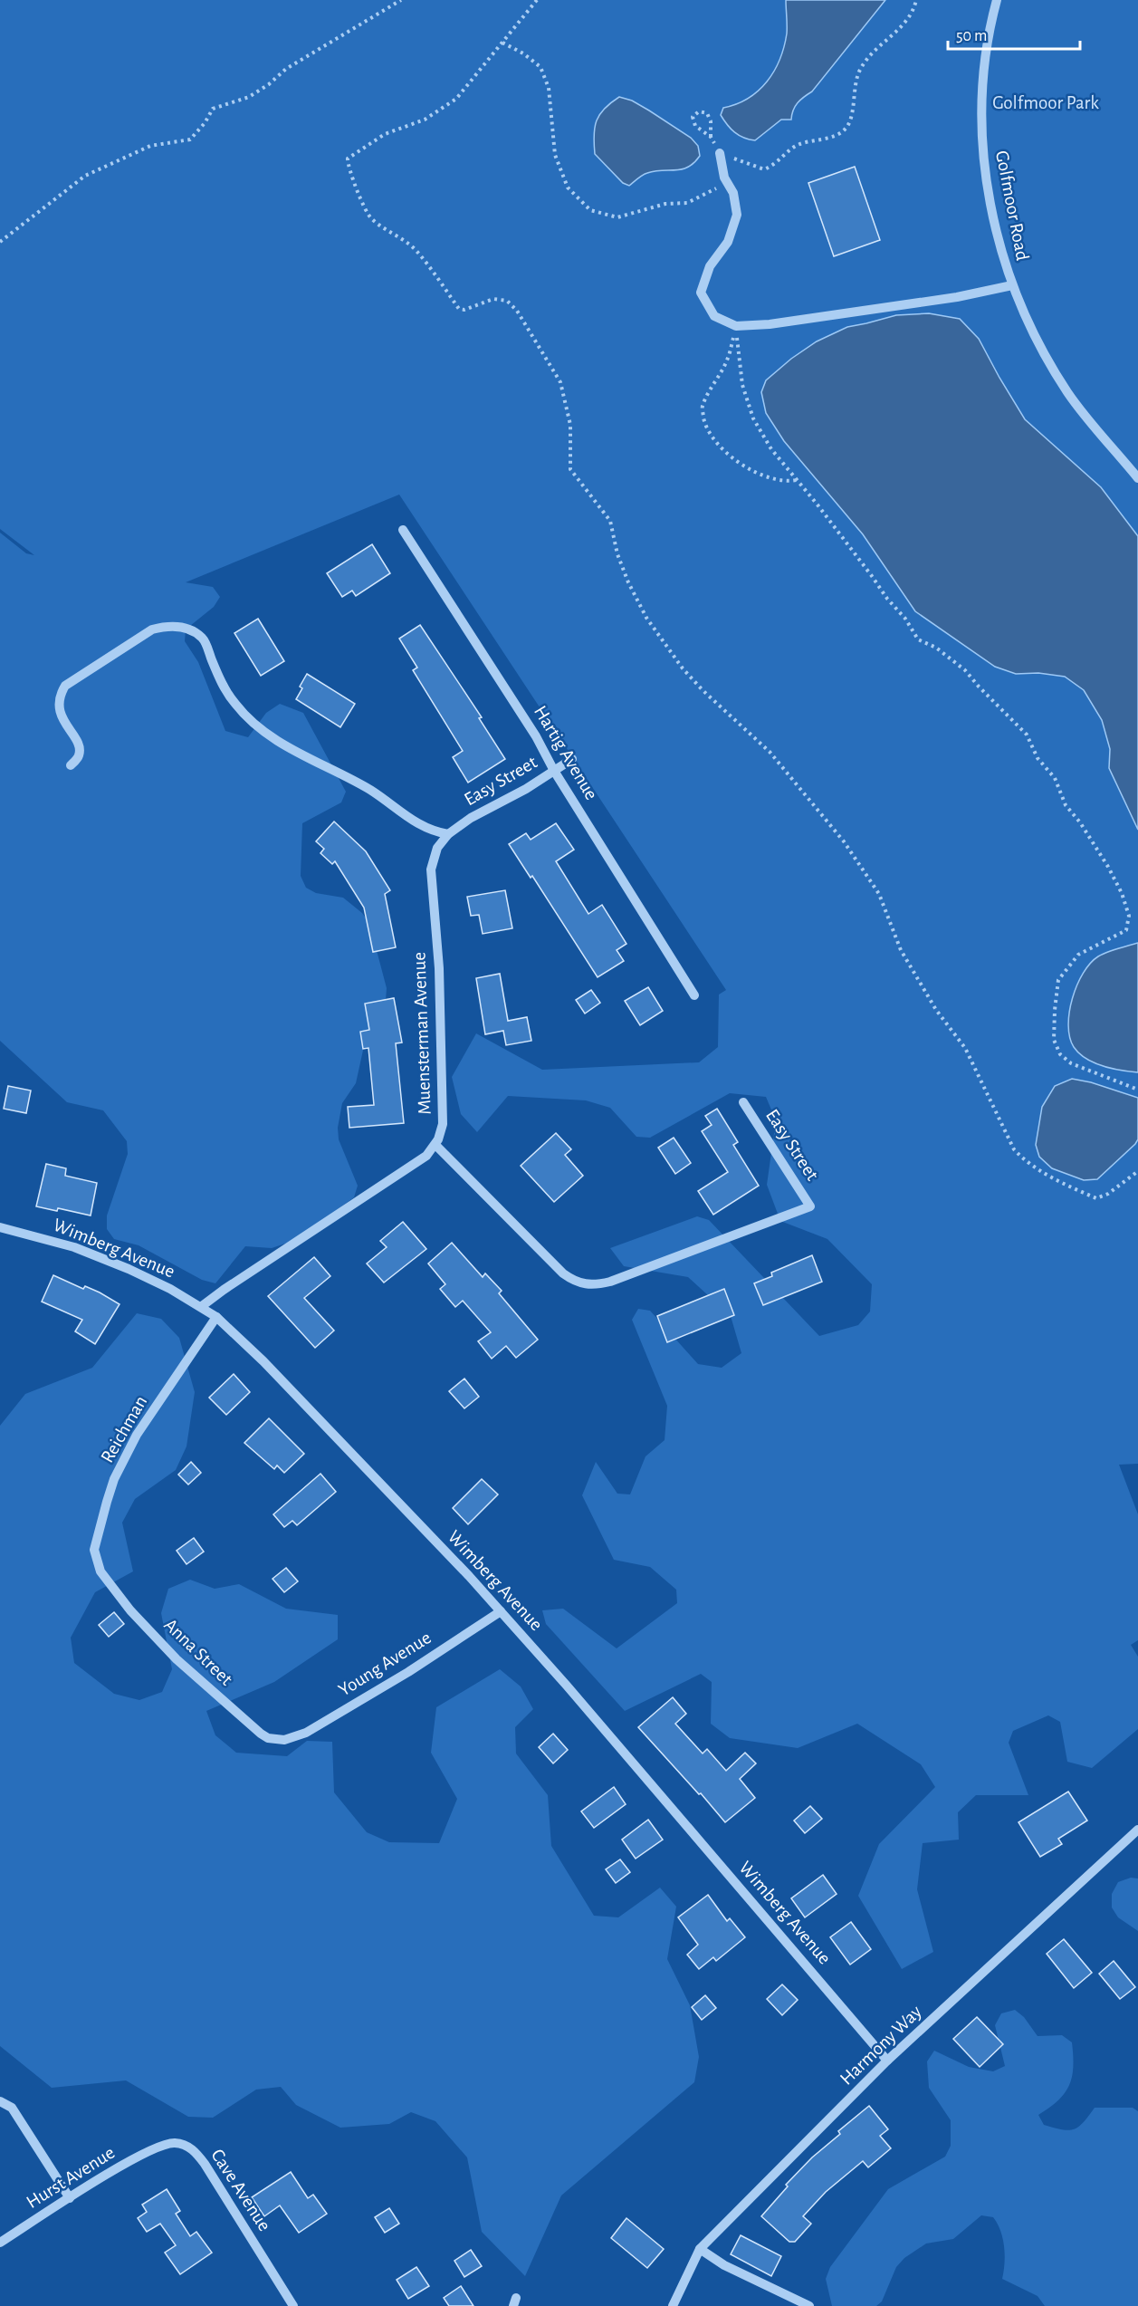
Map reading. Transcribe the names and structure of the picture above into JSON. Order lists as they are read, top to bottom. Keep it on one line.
{"streets":{"street":["Golfmoor Road","Hartig Avenue","Easy Street","Muensterman Avenue","Wimberg Avenue","Reichman","Anna Street","Young Avenue","Harmony Way","Hurst Avenue","Cave Avenue"]},"crossings":[["Hartig Avenue","Easy Street"],["Easy Street","Muensterman Avenue"],["Wimberg Avenue","Reichman"],["Wimberg Avenue","Young Avenue"],["Wimberg Avenue","Harmony Way"],["Reichman","Anna Street"],["Anna Street","Young Avenue"],["Hurst Avenue","Cave Avenue"]],"parks":["Golfmoor Park"],"scale_bar":"50 m"}
